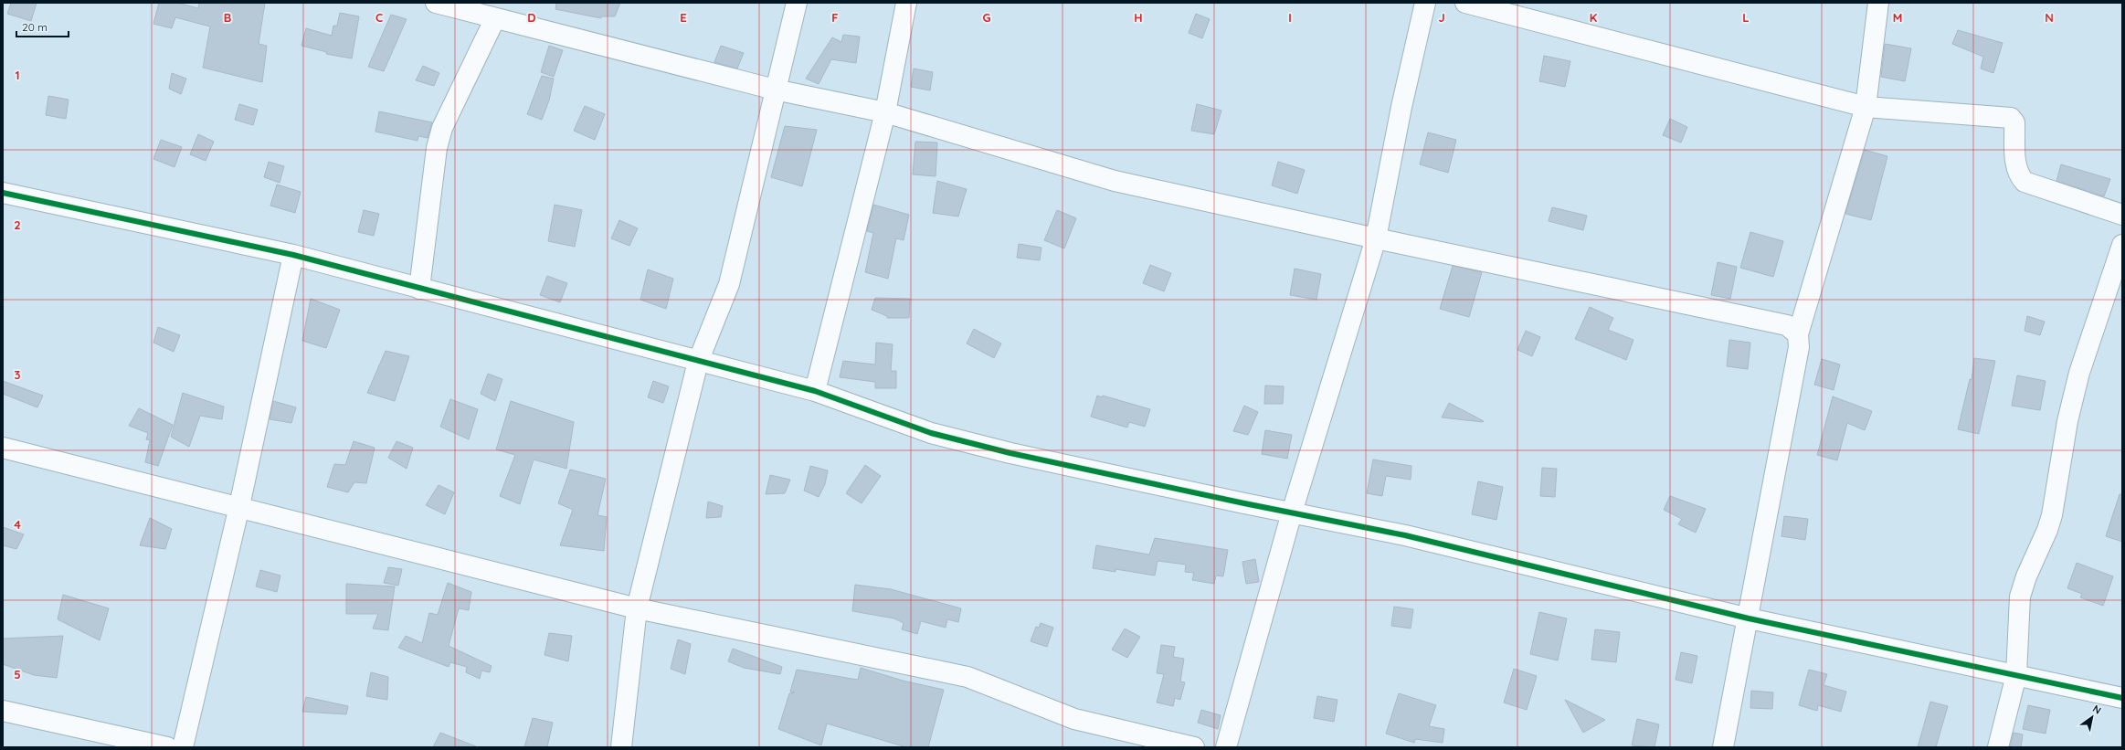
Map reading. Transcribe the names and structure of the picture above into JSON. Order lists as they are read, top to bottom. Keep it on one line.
{"scale_bar":"20 m","north":"top right","grid":{"columns":["B","C","D","E","F","G","H","I","J","K","L","M","N"],"rows":["1","2","3","4","5"]}}
